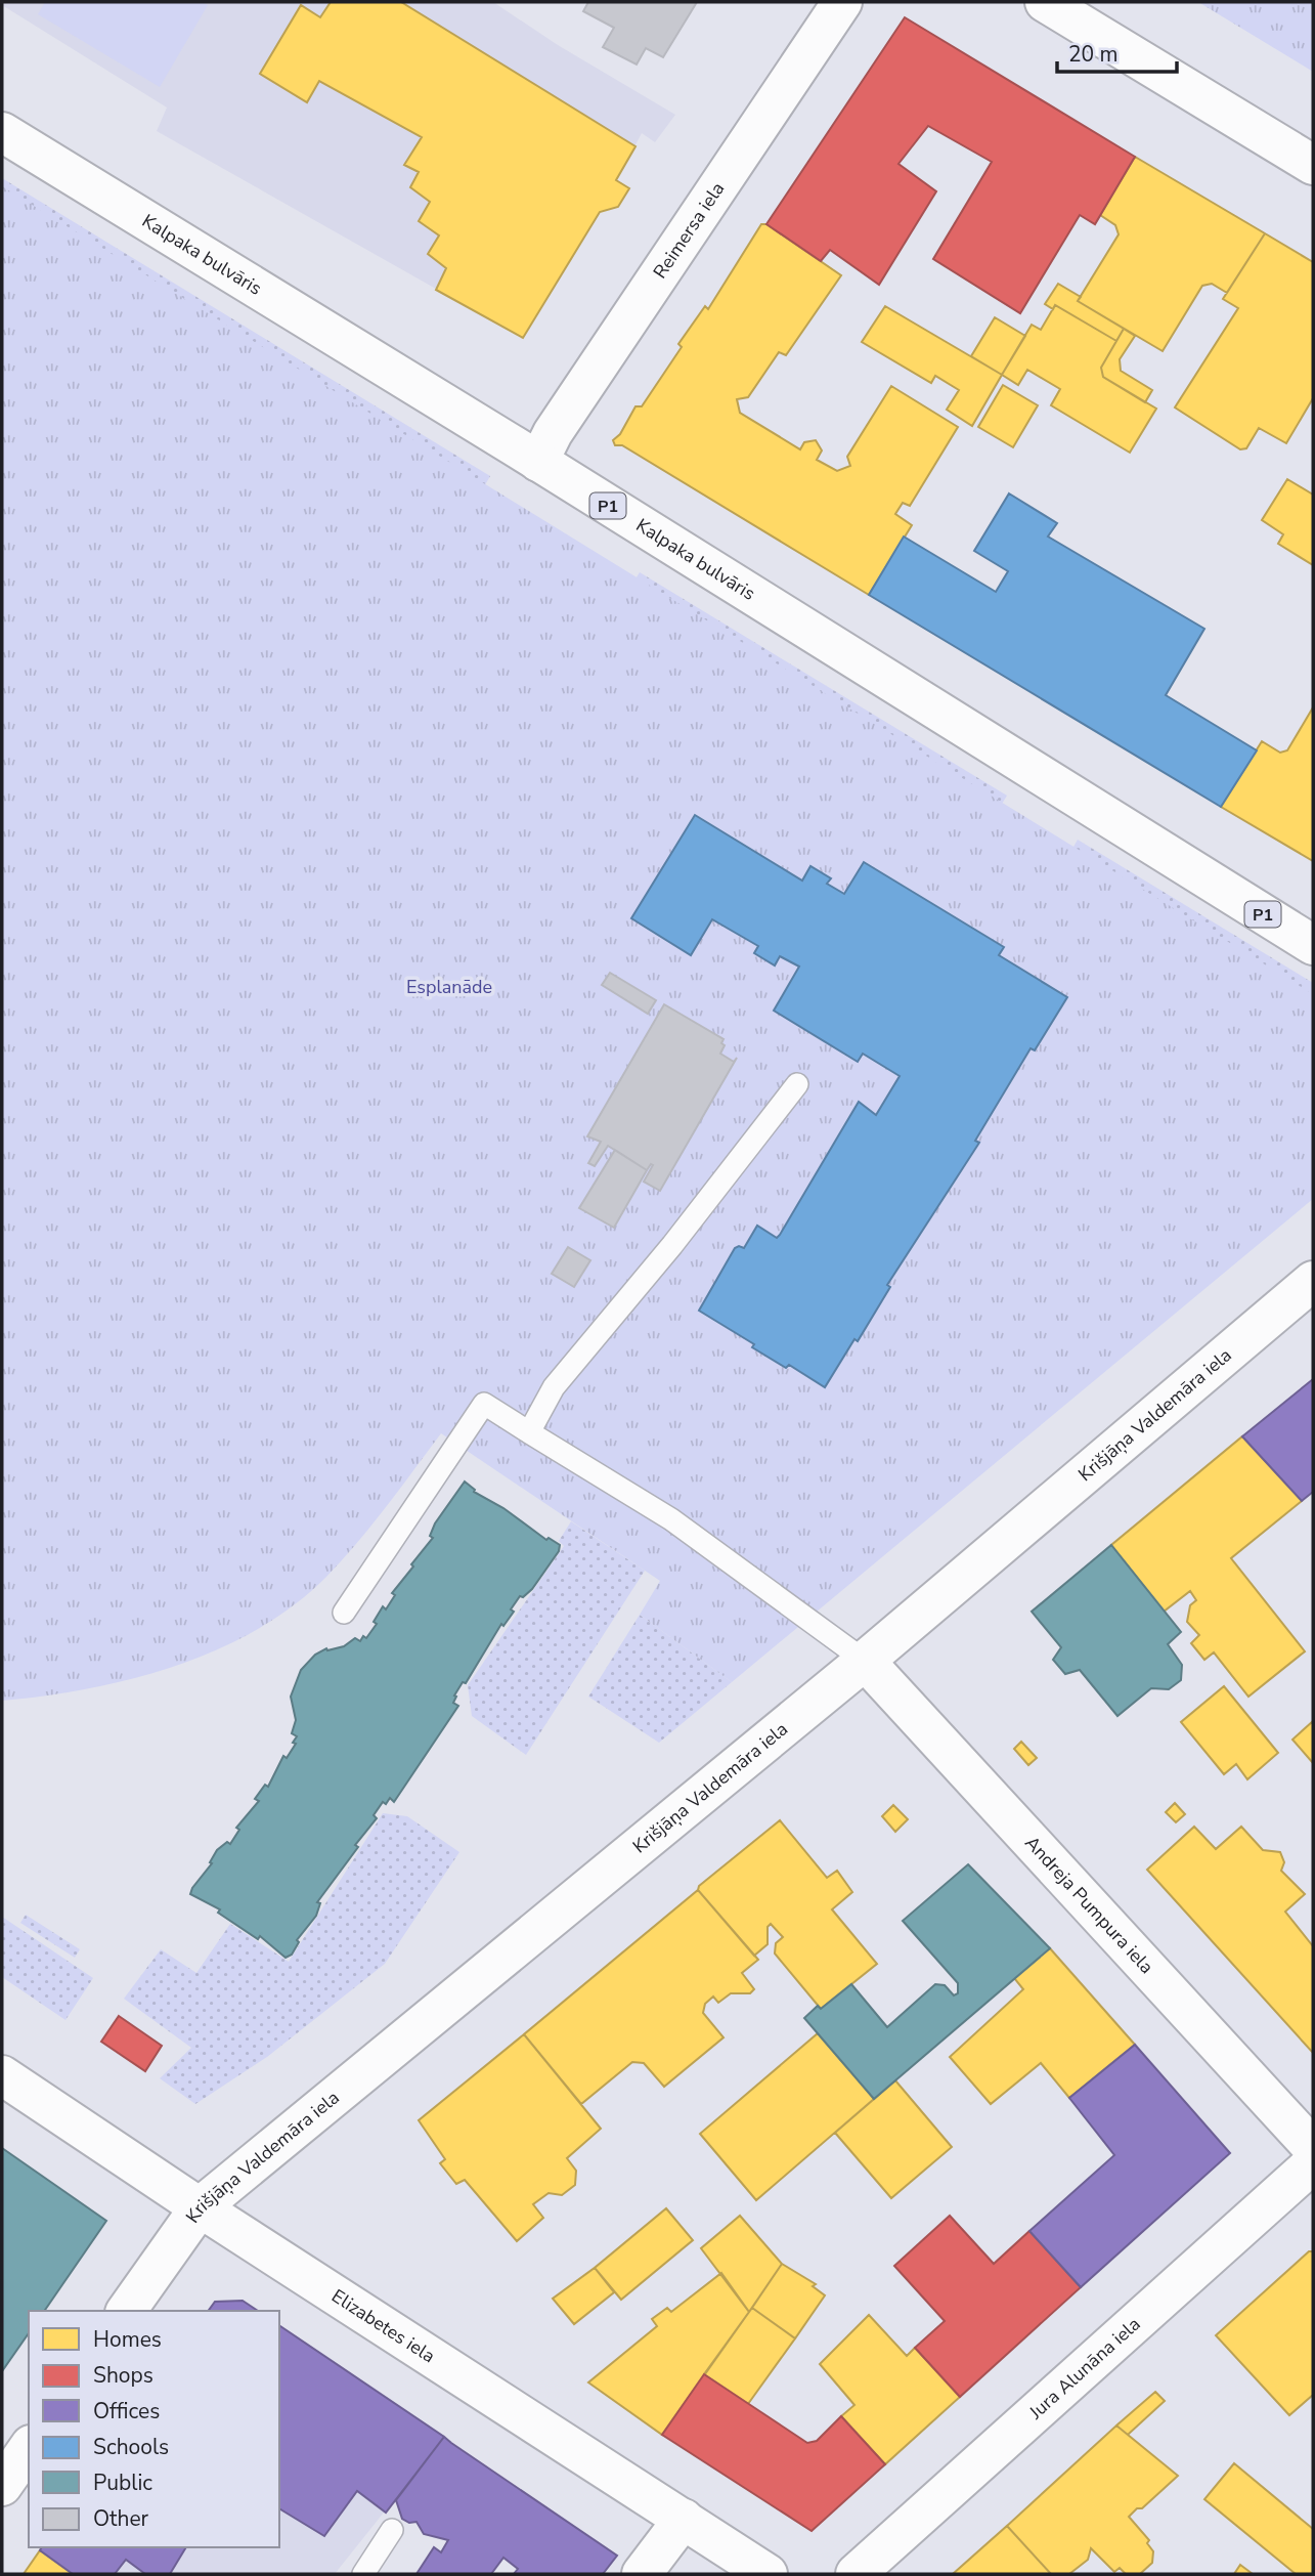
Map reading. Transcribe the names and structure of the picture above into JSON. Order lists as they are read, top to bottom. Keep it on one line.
{"streets":{"main road":["Reimersa iela","Kalpaka bulvāris","P1","Krišjāņa Valdemāra iela","Andreja Pumpura iela","Elizabetes iela","Jura Alunāna iela"]},"crossings":[["Reimersa iela","Kalpaka bulvāris"],["Krišjāņa Valdemāra iela","Andreja Pumpura iela"],["Krišjāņa Valdemāra iela","Elizabetes iela"]],"parks":["Esplanāde"],"legend":["Homes","Shops","Offices","Schools","Public","Other"],"scale_bar":"20 m"}
